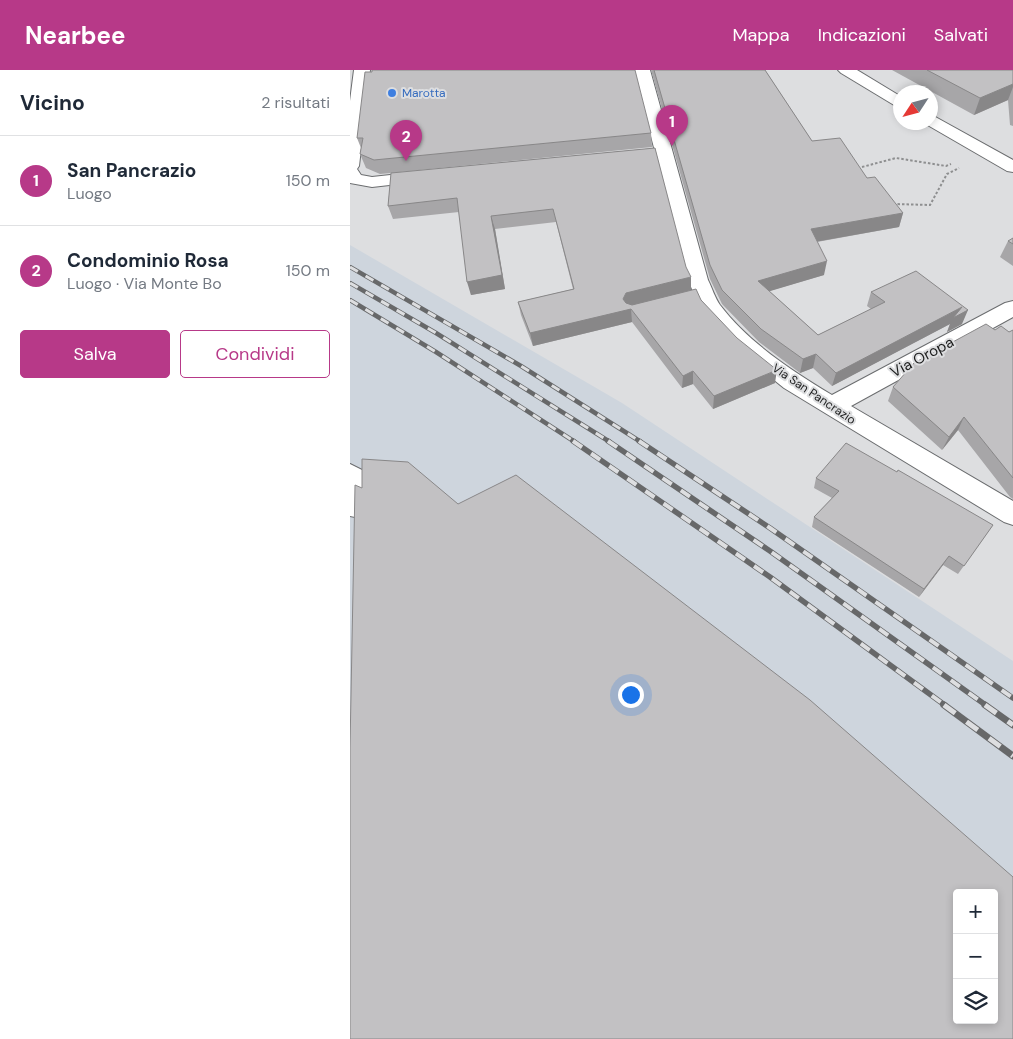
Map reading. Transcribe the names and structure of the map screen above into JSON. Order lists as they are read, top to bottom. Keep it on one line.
{"streets":{"street":["Via Oropa","Via San Pancrazio"]},"crossings":[["Via Oropa","Via San Pancrazio"]],"places":["Marotta"],"north":"bottom left","page":{"header":"Nearbee","nav":["Mappa","Indicazioni","Salvati"],"heading":["Vicino","2 risultati"],"pins":["1","2"],"list":[{"mark":"1","name":"San Pancrazio","note":"Luogo","value":"150 m"},{"mark":"2","name":"Condominio Rosa","note":"Luogo · Via Monte Bo","value":"150 m"}],"buttons":["Salva","Condividi"],"map_buttons":["+","−"]}}
